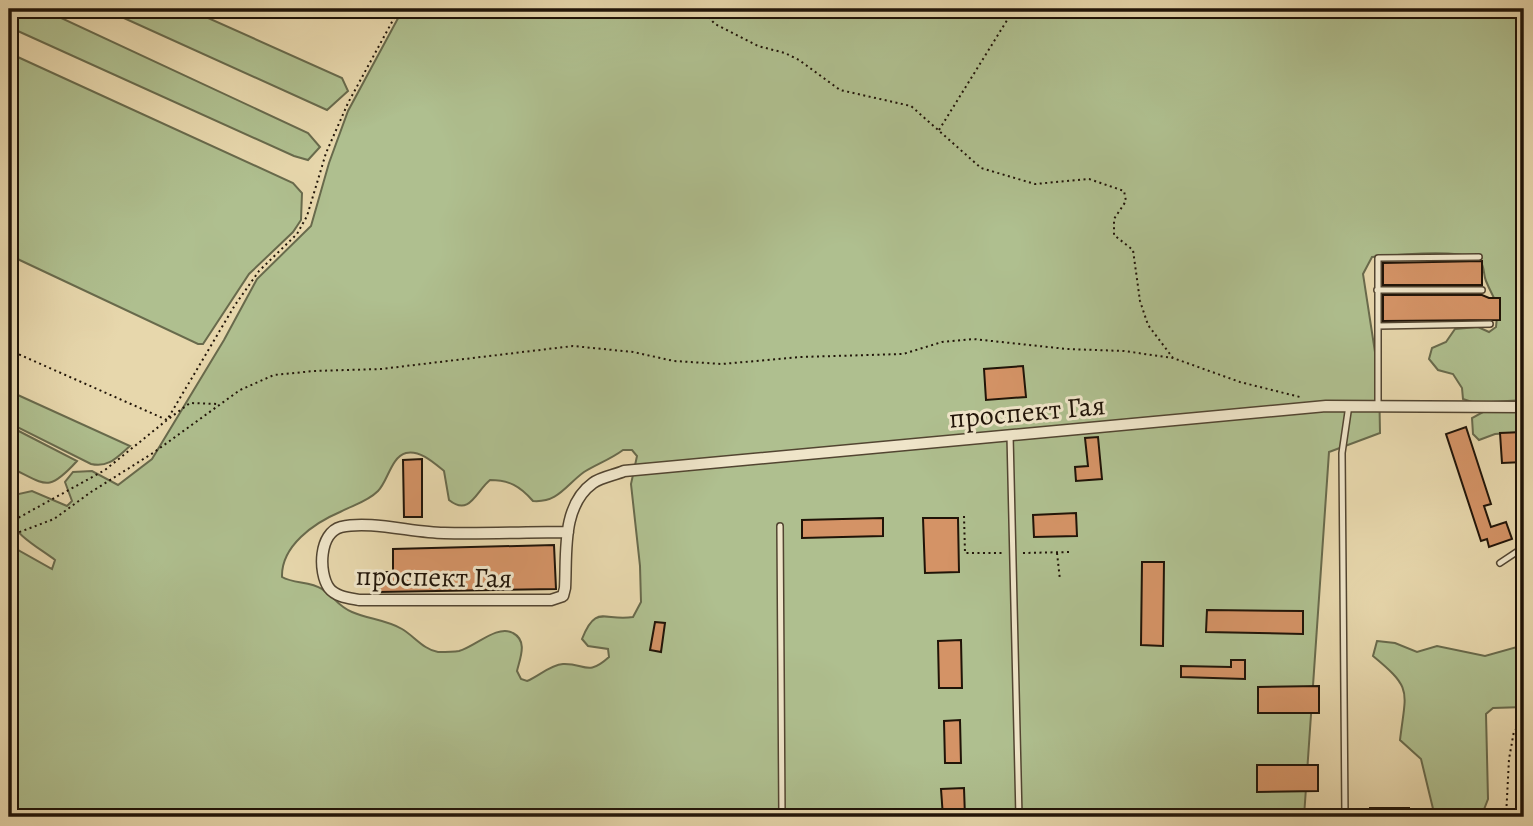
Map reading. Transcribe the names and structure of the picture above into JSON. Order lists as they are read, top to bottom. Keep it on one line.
{"streets":{"street":["проспект Гая"]}}
